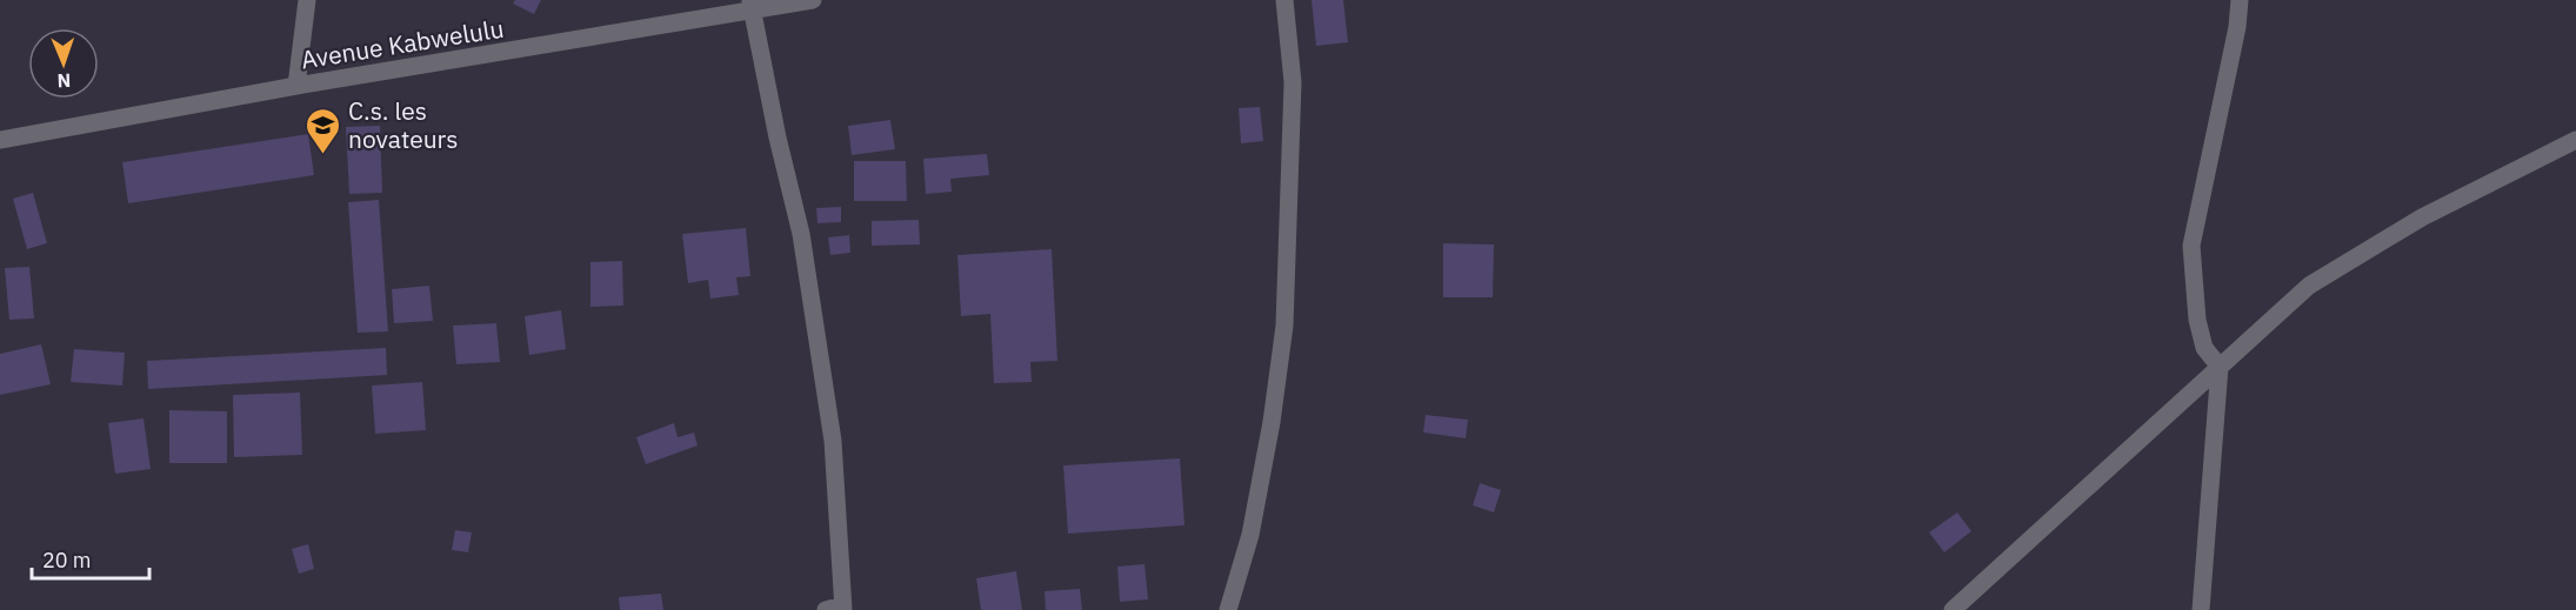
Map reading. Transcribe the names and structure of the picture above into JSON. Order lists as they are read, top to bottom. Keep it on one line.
{"streets":{"street":["Avenue Kabwelulu"]},"places":{"school or university":["C.s. les novateurs"]},"scale_bar":"20 m","north":"bottom"}
